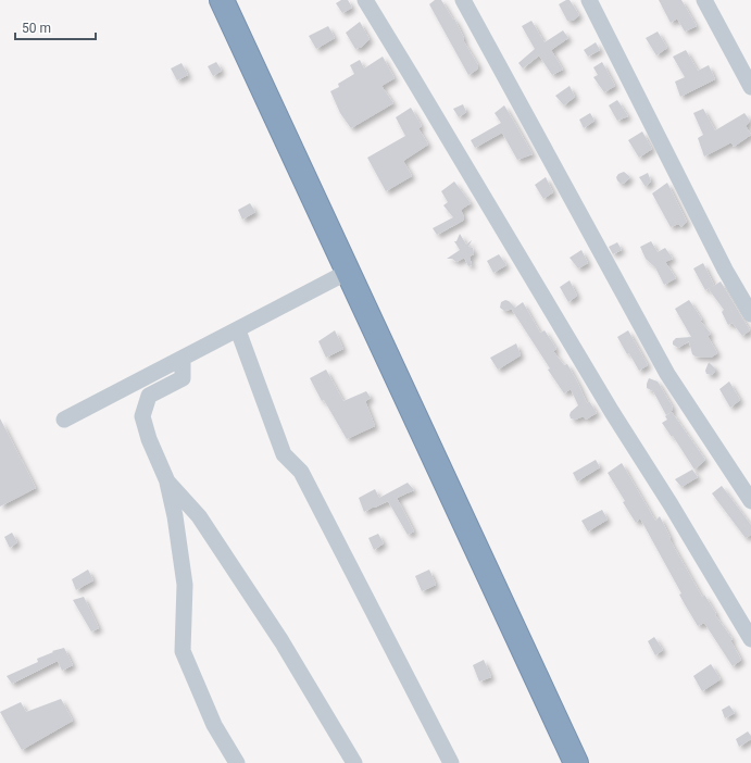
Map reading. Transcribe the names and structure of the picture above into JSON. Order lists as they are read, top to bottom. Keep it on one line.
{"scale_bar":"50 m"}
